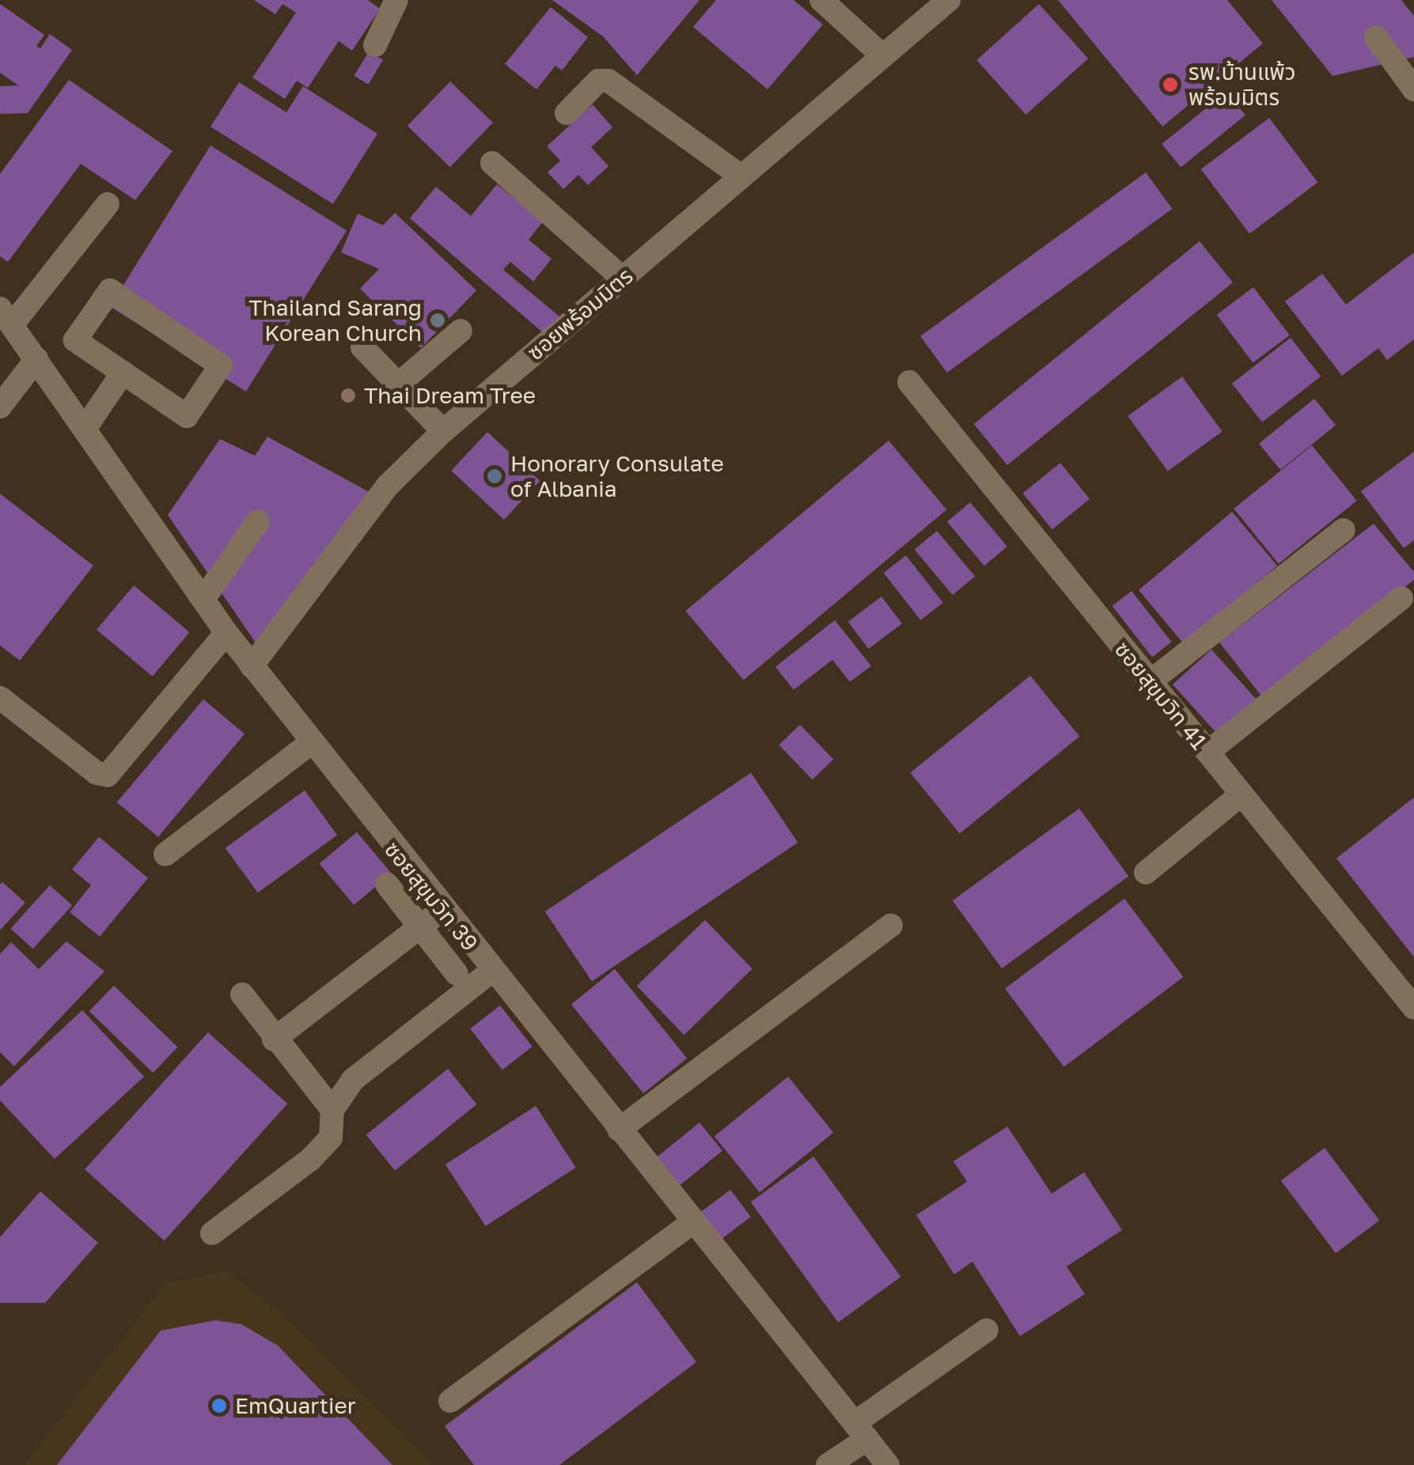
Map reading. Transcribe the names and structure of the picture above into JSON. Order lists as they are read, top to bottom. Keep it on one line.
{"streets":{"street":["ซอยพร้อมมิตร","ซอยสุขุมวิท 41","ซอยสุขุมวิท 39"]},"crossings":[["ซอยพร้อมมิตร","ซอยสุขุมวิท 39"]],"places":["รพ.บ้านแพ้ว พร้อมมิตร","Thailand Sarang Korean Church","Thai Dream Tree","Honorary Consulate of Albania","EmQuartier"]}
